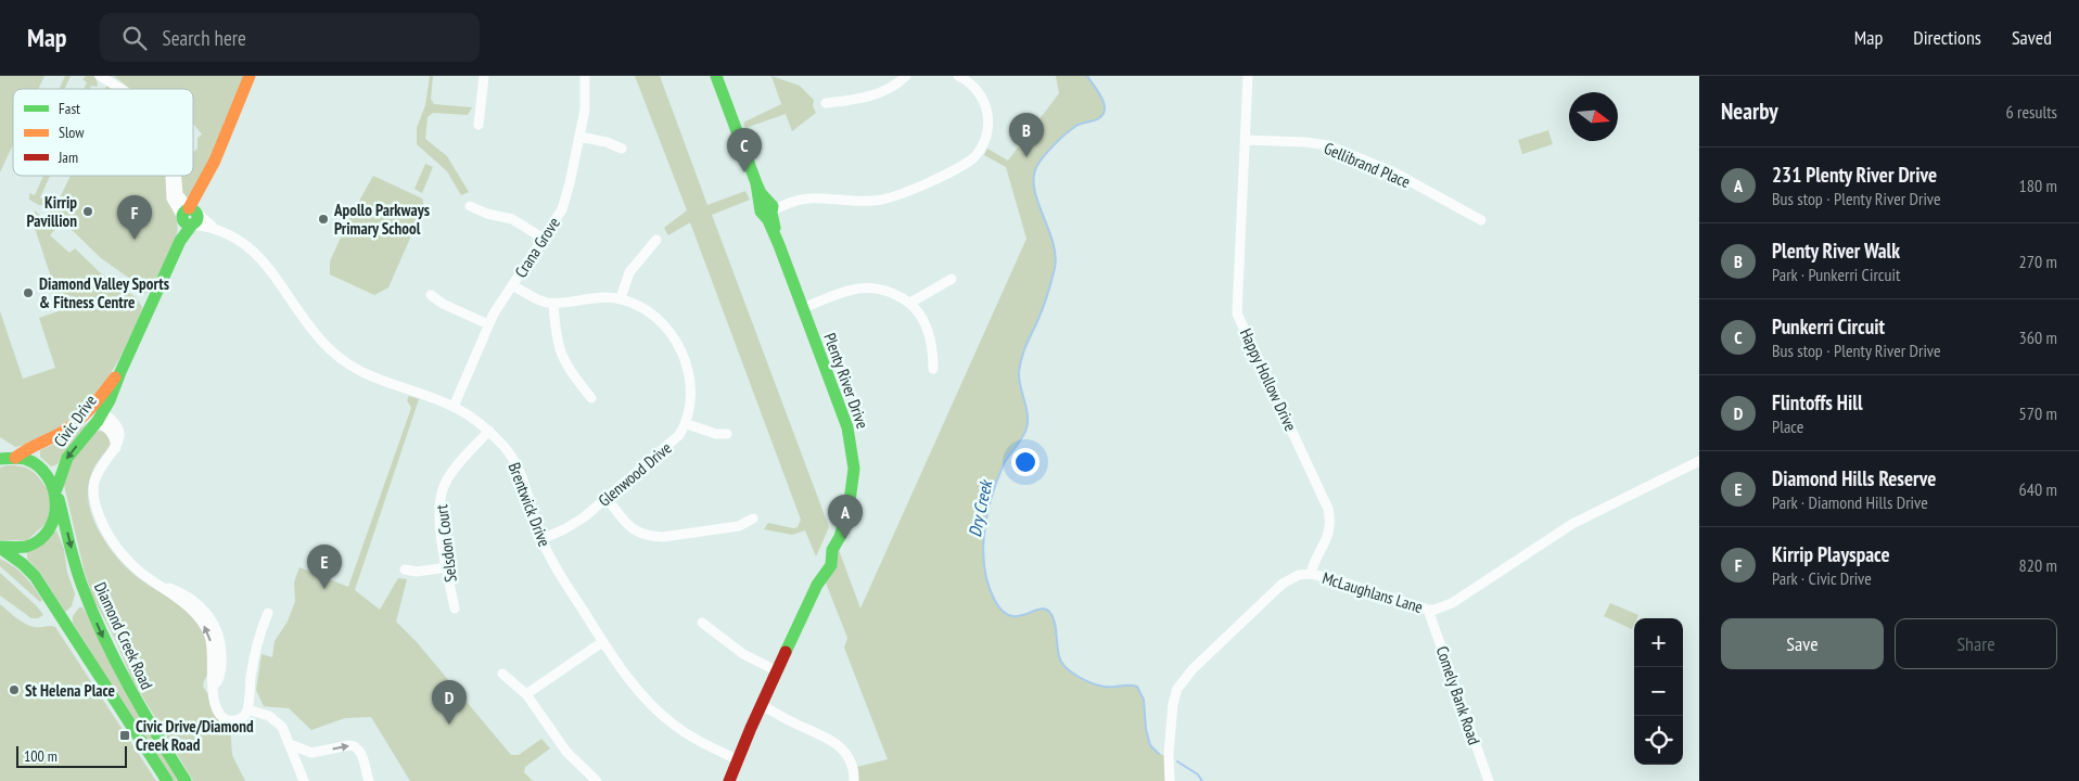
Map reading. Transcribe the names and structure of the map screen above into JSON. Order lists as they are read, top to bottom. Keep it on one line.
{"streets":{"main road":["Plenty River Drive","Civic Drive","Diamond Creek Road"],"street":["Gellibrand Place","Crana Grove","Happy Hollow Drive","Glenwood Drive","Brentwick Drive","Selsdon Court","McLaughlans Lane","Comely Bank Road"]},"crossings":[["Gellibrand Place","Happy Hollow Drive"],["Crana Grove","Brentwick Drive"],["Happy Hollow Drive","McLaughlans Lane"],["Plenty River Drive","Brentwick Drive"],["Civic Drive","Brentwick Drive"],["Civic Drive","Diamond Creek Road"],["Glenwood Drive","Brentwick Drive"],["Brentwick Drive","Selsdon Court"],["McLaughlans Lane","Comely Bank Road"]],"water":["Dry Creek"],"places":{"other":["Kirrip Pavillion","Apollo Parkways Primary School","Diamond Valley Sports & Fitness Centre","St Helena Place"],"transit":["Civic Drive/Diamond Creek Road"]},"legend":["Fast","Slow","Jam"],"scale_bar":"100 m","north":"right","page":{"header":"Map","search":"Search here","nav":["Map","Directions","Saved"],"heading":["Nearby","6 results"],"pins":["B","C","F","A","E","D"],"list":[{"mark":"A","name":"231 Plenty River Drive","note":"Bus stop · Plenty River Drive","value":"180 m"},{"mark":"B","name":"Plenty River Walk","note":"Park · Punkerri Circuit","value":"270 m"},{"mark":"C","name":"Punkerri Circuit","note":"Bus stop · Plenty River Drive","value":"360 m"},{"mark":"D","name":"Flintoffs Hill","note":"Place","value":"570 m"},{"mark":"E","name":"Diamond Hills Reserve","note":"Park · Diamond Hills Drive","value":"640 m"},{"mark":"F","name":"Kirrip Playspace","note":"Park · Civic Drive","value":"820 m"}],"buttons":["Save","Share"],"map_buttons":["+","−"],"scale":"100 m"}}
